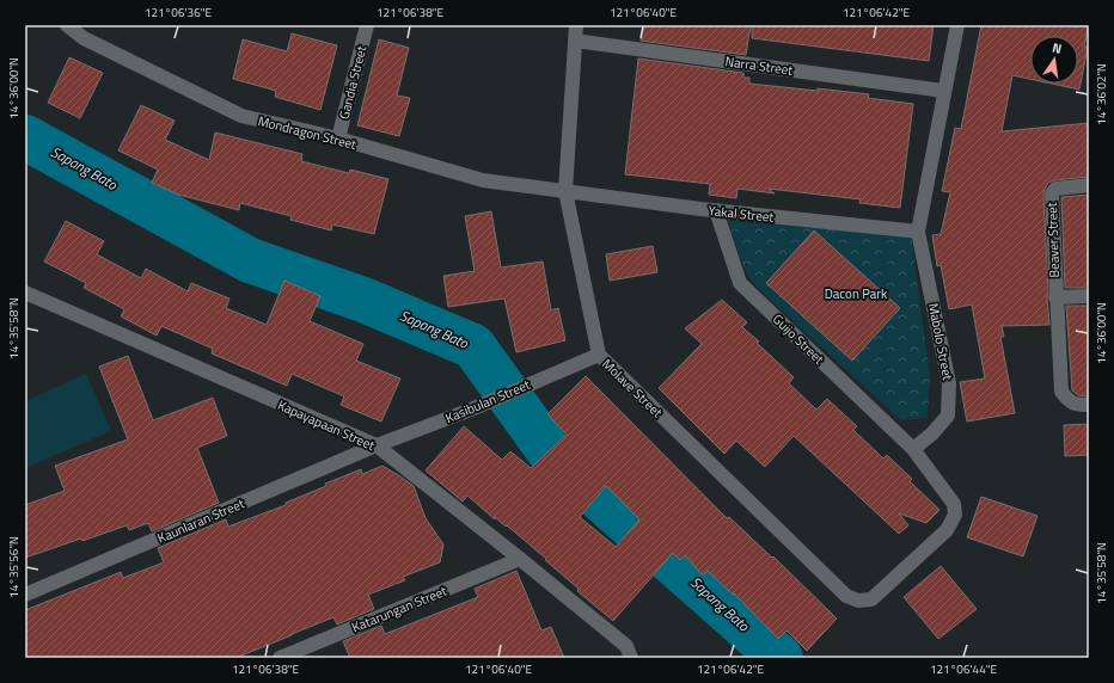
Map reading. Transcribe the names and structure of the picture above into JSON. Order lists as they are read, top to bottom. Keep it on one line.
{"streets":{"street":["Narra Street","Gandia Street","Mondragon Street","Yakal Street","Beaver Street","Guijo Street","Mabolo Street","Molave Street","Kasibulan Street","Kapayapaan Street","Kaunlaran Street","Katarungan Street"]},"crossings":[["Narra Street","Mabolo Street"],["Narra Street","Molave Street"],["Gandia Street","Mondragon Street"],["Mondragon Street","Yakal Street"],["Mondragon Street","Molave Street"],["Yakal Street","Guijo Street"],["Yakal Street","Mabolo Street"],["Yakal Street","Molave Street"],["Guijo Street","Mabolo Street"],["Guijo Street","Molave Street"],["Mabolo Street","Molave Street"],["Molave Street","Kasibulan Street"],["Kasibulan Street","Kapayapaan Street"],["Kasibulan Street","Kaunlaran Street"],["Kapayapaan Street","Kaunlaran Street"],["Kapayapaan Street","Katarungan Street"]],"water":["Sapang Bato"],"parks":["Dacon Park"],"north":"top","coordinates":["121°06'36\"E","121°06'38\"E","121°06'40\"E","121°06'42\"E","14°36'00\"N","14°36'02\"N","14°35'58\"N","14°35'56\"N","121°06'44\"E"]}
